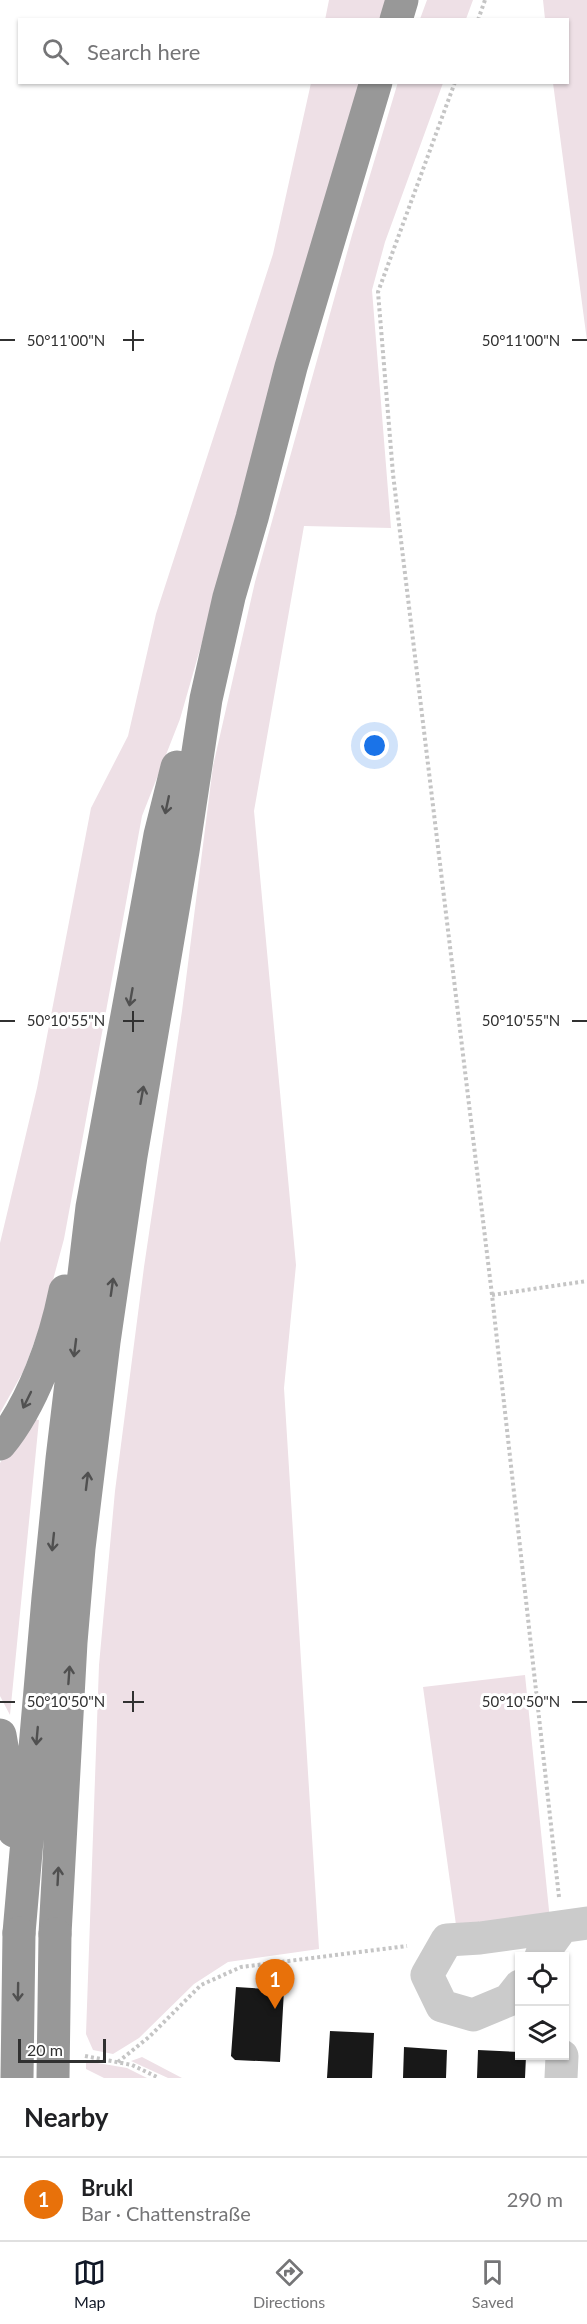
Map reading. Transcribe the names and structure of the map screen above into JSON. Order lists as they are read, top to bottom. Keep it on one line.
{"scale_bar":"20 m","page":{"search":"Search here","pins":"1","scale":"20 m","heading":"Nearby","list":[{"mark":"1","name":"Brukl","note":"Bar · Chattenstraße","value":"290 m"}],"nav":["Map","Directions","Saved"]},"coordinates":["50°11'00\"N","50°10'55\"N","50°10'50\"N"]}
